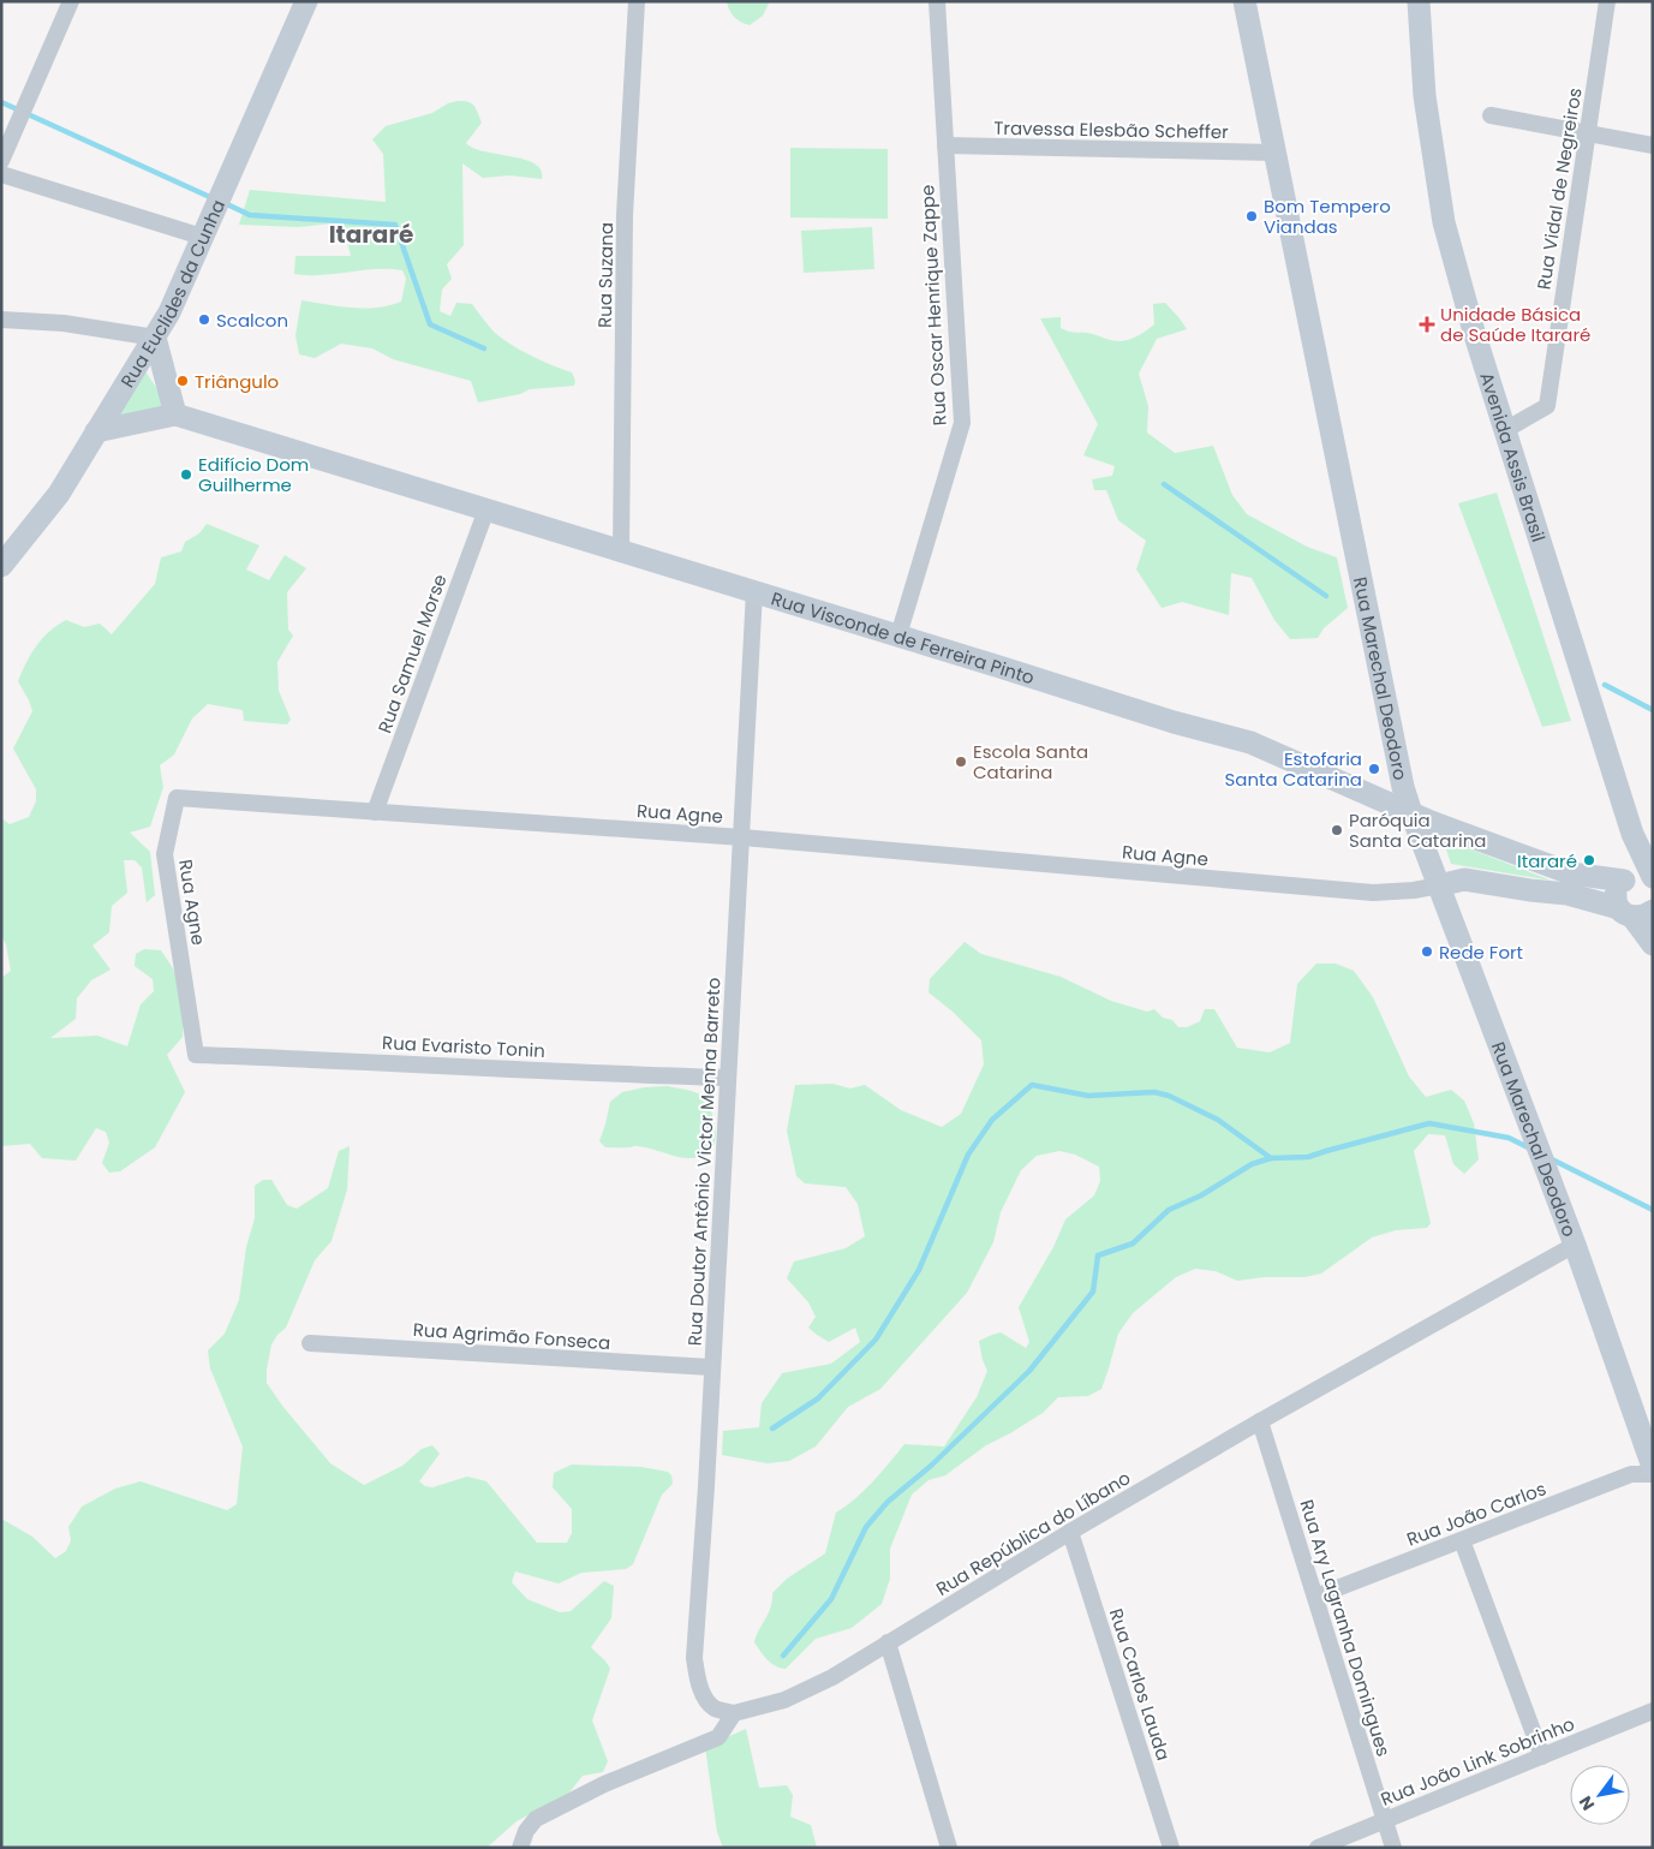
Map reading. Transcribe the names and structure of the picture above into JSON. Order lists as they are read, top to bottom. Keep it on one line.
{"streets":{"street":["Travessa Elesbão Scheffer","Rua Vidal de Negreiros","Rua Suzana","Rua Euclides da Cunha","Rua Oscar Henrique Zappe","Avenida Assis Brasil","Rua Visconde de Ferreira Pinto","Rua Samuel Morse","Rua Marechal Deodoro","Rua Agne","Rua Evaristo Tonin","Rua Doutor Antônio Victor Menna Barreto","Rua Agrimão Fonseca","Rua João Carlos","Rua República do Líbano","Rua Ary Lagranha Domingues","Rua Carlos Lauda","Rua João Link Sobrinho"]},"crossings":[["Travessa Elesbão Scheffer","Rua Oscar Henrique Zappe"],["Travessa Elesbão Scheffer","Rua Marechal Deodoro"],["Rua Vidal de Negreiros","Avenida Assis Brasil"],["Rua Suzana","Rua Visconde de Ferreira Pinto"],["Rua Euclides da Cunha","Rua Visconde de Ferreira Pinto"],["Rua Oscar Henrique Zappe","Rua Visconde de Ferreira Pinto"],["Avenida Assis Brasil","Rua Visconde de Ferreira Pinto"],["Rua Visconde de Ferreira Pinto","Rua Samuel Morse"],["Rua Visconde de Ferreira Pinto","Rua Marechal Deodoro"],["Rua Visconde de Ferreira Pinto","Rua Doutor Antônio Victor Menna Barreto"],["Rua Samuel Morse","Rua Agne"],["Rua Marechal Deodoro","Rua Agne"],["Rua Marechal Deodoro","Rua República do Líbano"],["Rua Agne","Rua Evaristo Tonin"],["Rua Agne","Rua Doutor Antônio Victor Menna Barreto"],["Rua Evaristo Tonin","Rua Doutor Antônio Victor Menna Barreto"],["Rua Doutor Antônio Victor Menna Barreto","Rua Agrimão Fonseca"],["Rua Doutor Antônio Victor Menna Barreto","Rua República do Líbano"],["Rua João Carlos","Rua Ary Lagranha Domingues"],["Rua República do Líbano","Rua Ary Lagranha Domingues"],["Rua República do Líbano","Rua Carlos Lauda"],["Rua Ary Lagranha Domingues","Rua João Link Sobrinho"]],"districts":["Itararé"],"places":{"other":["Bom Tempero Viandas","Scalcon","Triângulo","Edifício Dom Guilherme","Escola Santa Catarina","Estofaria Santa Catarina","Paróquia Santa Catarina","Itararé","Rede Fort"],"health":["Unidade Básica de Saúde Itararé"]},"north":"bottom left"}
